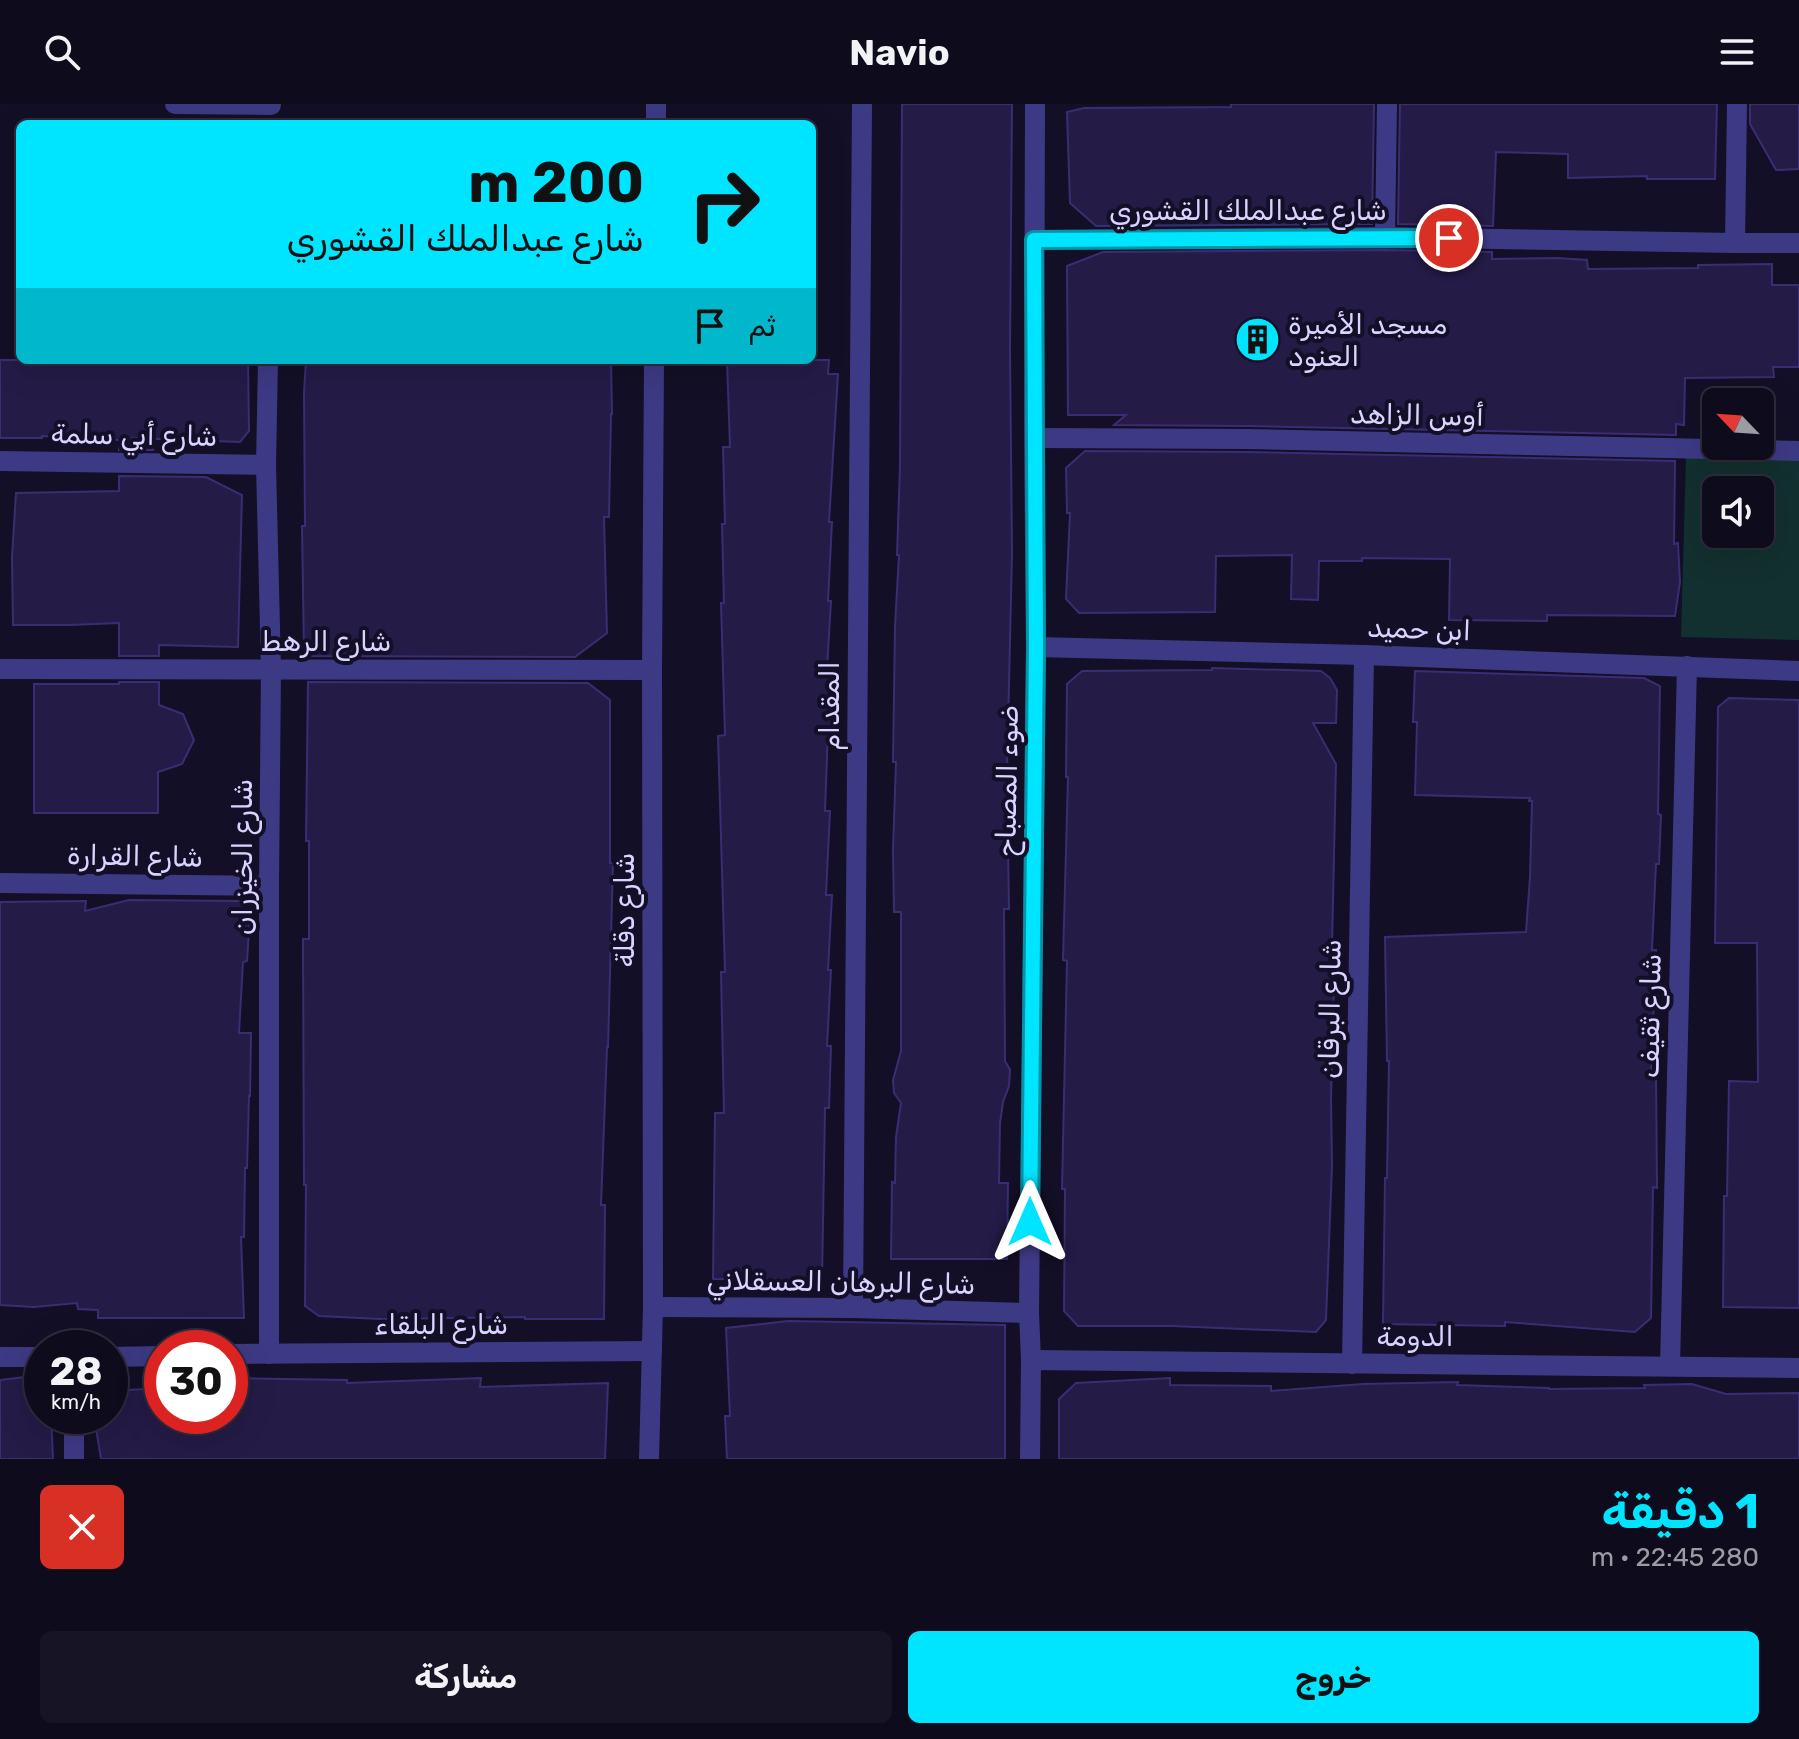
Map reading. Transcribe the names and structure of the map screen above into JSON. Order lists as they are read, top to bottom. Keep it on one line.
{"streets":{"street":["شارع عبدالملك القشوري","أوس الزاهد","شارع أبي سلمة","ابن حميد","شارع الرهط","المقدام","ضوء المصباح","شارع القرارة","شارع الخيزران","شارع دقلة","شارع البرقان","شارع ثقيف","شارع البرهان العسقلاني","شارع البلقاء","الدومة"]},"crossings":[["شارع عبدالملك القشوري","ضوء المصباح"],["أوس الزاهد","ضوء المصباح"],["شارع أبي سلمة","شارع الخيزران"],["ابن حميد","ضوء المصباح"],["ابن حميد","شارع البرقان"],["ابن حميد","شارع ثقيف"],["شارع الرهط","شارع الخيزران"],["شارع الرهط","شارع دقلة"],["المقدام","شارع البرهان العسقلاني"],["ضوء المصباح","شارع البرهان العسقلاني"],["ضوء المصباح","الدومة"],["شارع القرارة","شارع الخيزران"],["شارع الخيزران","شارع البلقاء"],["شارع دقلة","شارع البرهان العسقلاني"],["شارع دقلة","شارع البلقاء"],["شارع البرقان","الدومة"],["شارع ثقيف","الدومة"]],"places":{"building":["مسجد الأميرة العنود"]},"north":"top left","page":{"header":"Navio","turn":["200 m","شارع عبدالملك القشوري"],"then":"ثم","speed":"28 km/h","limit":"30","heading":["1 دقيقة","280 m · 22:45"],"buttons":["خروج","مشاركة"]}}
